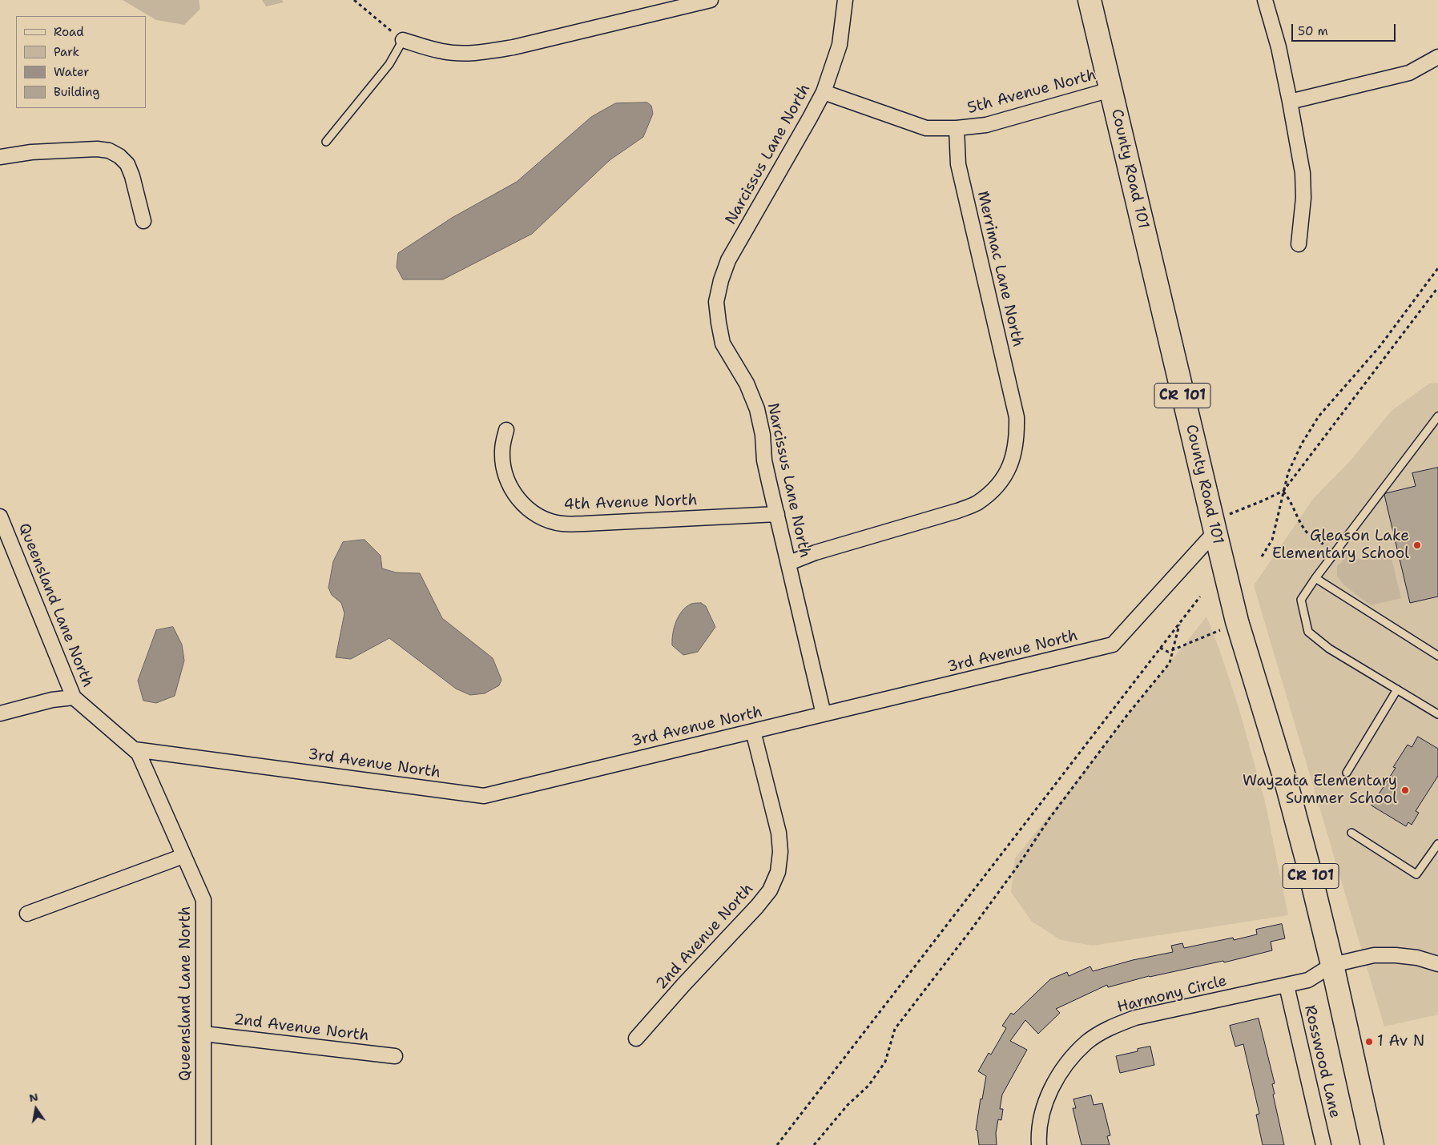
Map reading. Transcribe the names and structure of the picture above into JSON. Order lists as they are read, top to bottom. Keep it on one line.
{"streets":{"main road":["County Road 101","CR 101"],"street":["5th Avenue North","Narcissus Lane North","Merrimac Lane North","4th Avenue North","Queensland Lane North","3rd Avenue North","2nd Avenue North","Harmony Circle","Rosswood Lane"]},"crossings":[["5th Avenue North","Narcissus Lane North"],["5th Avenue North","County Road 101"],["5th Avenue North","Merrimac Lane North"],["Narcissus Lane North","Merrimac Lane North"],["Narcissus Lane North","4th Avenue North"],["Narcissus Lane North","3rd Avenue North"],["County Road 101","CR 101"],["County Road 101","3rd Avenue North"],["County Road 101","Harmony Circle"],["CR 101","Harmony Circle"],["Queensland Lane North","3rd Avenue North"],["Queensland Lane North","2nd Avenue North"],["3rd Avenue North","2nd Avenue North"],["Harmony Circle","Rosswood Lane"]],"places":["Gleason Lake Elementary School","Wayzata Elementary Summer School","1 Av N"],"legend":["Road","Park","Water","Building"],"scale_bar":"50 m","north":"top"}
